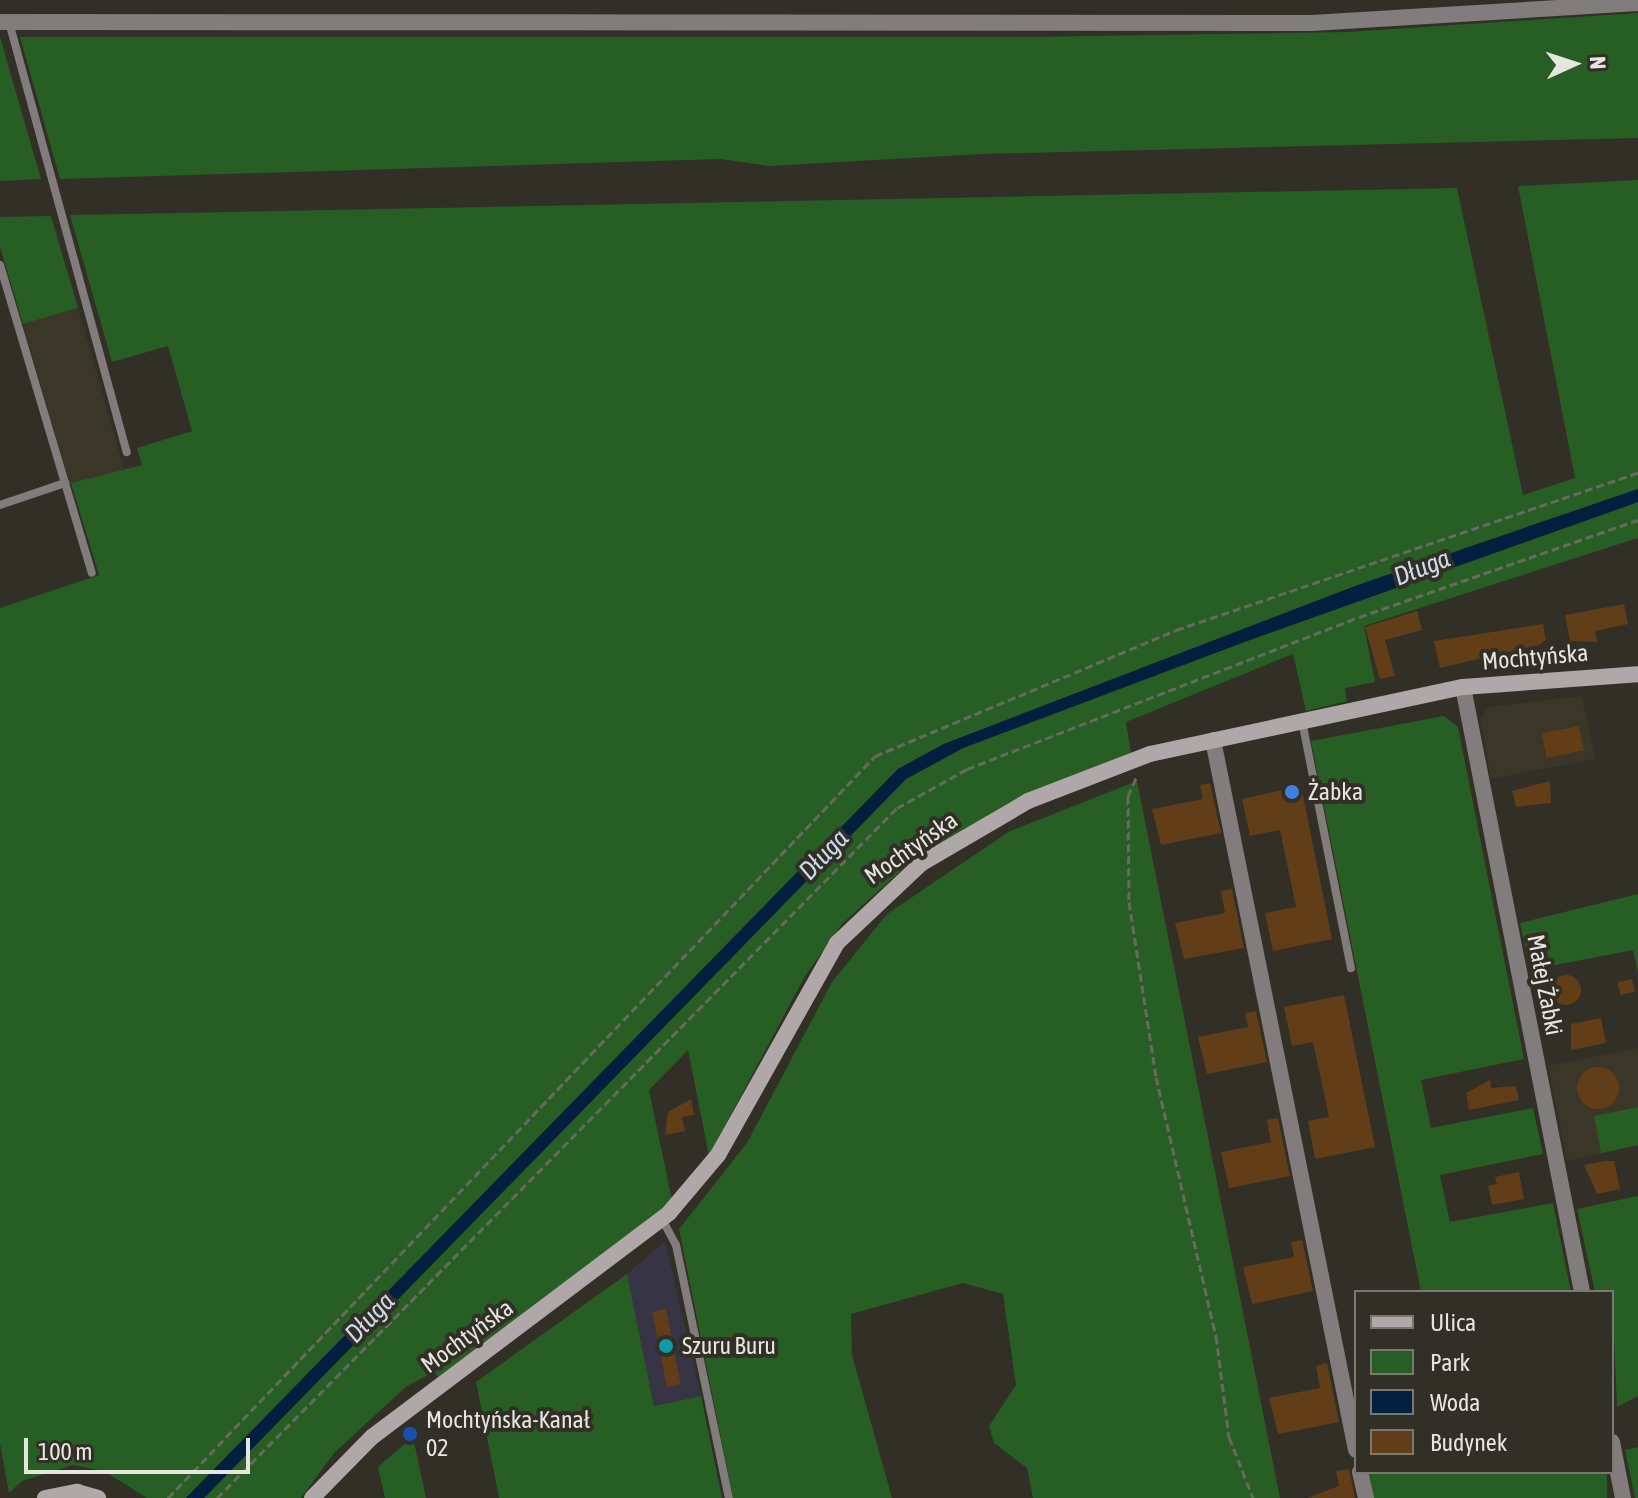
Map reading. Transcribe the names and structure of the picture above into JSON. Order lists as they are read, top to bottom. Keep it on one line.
{"streets":{"street":["Mochtyńska","Małej Żabki"]},"crossings":[["Mochtyńska","Małej Żabki"]],"water":["Długa"],"places":["Żabka","Szuru Buru","Mochtyńska-Kanał 02"],"legend":["Ulica","Park","Woda","Budynek"],"scale_bar":"100 m","north":"right"}
